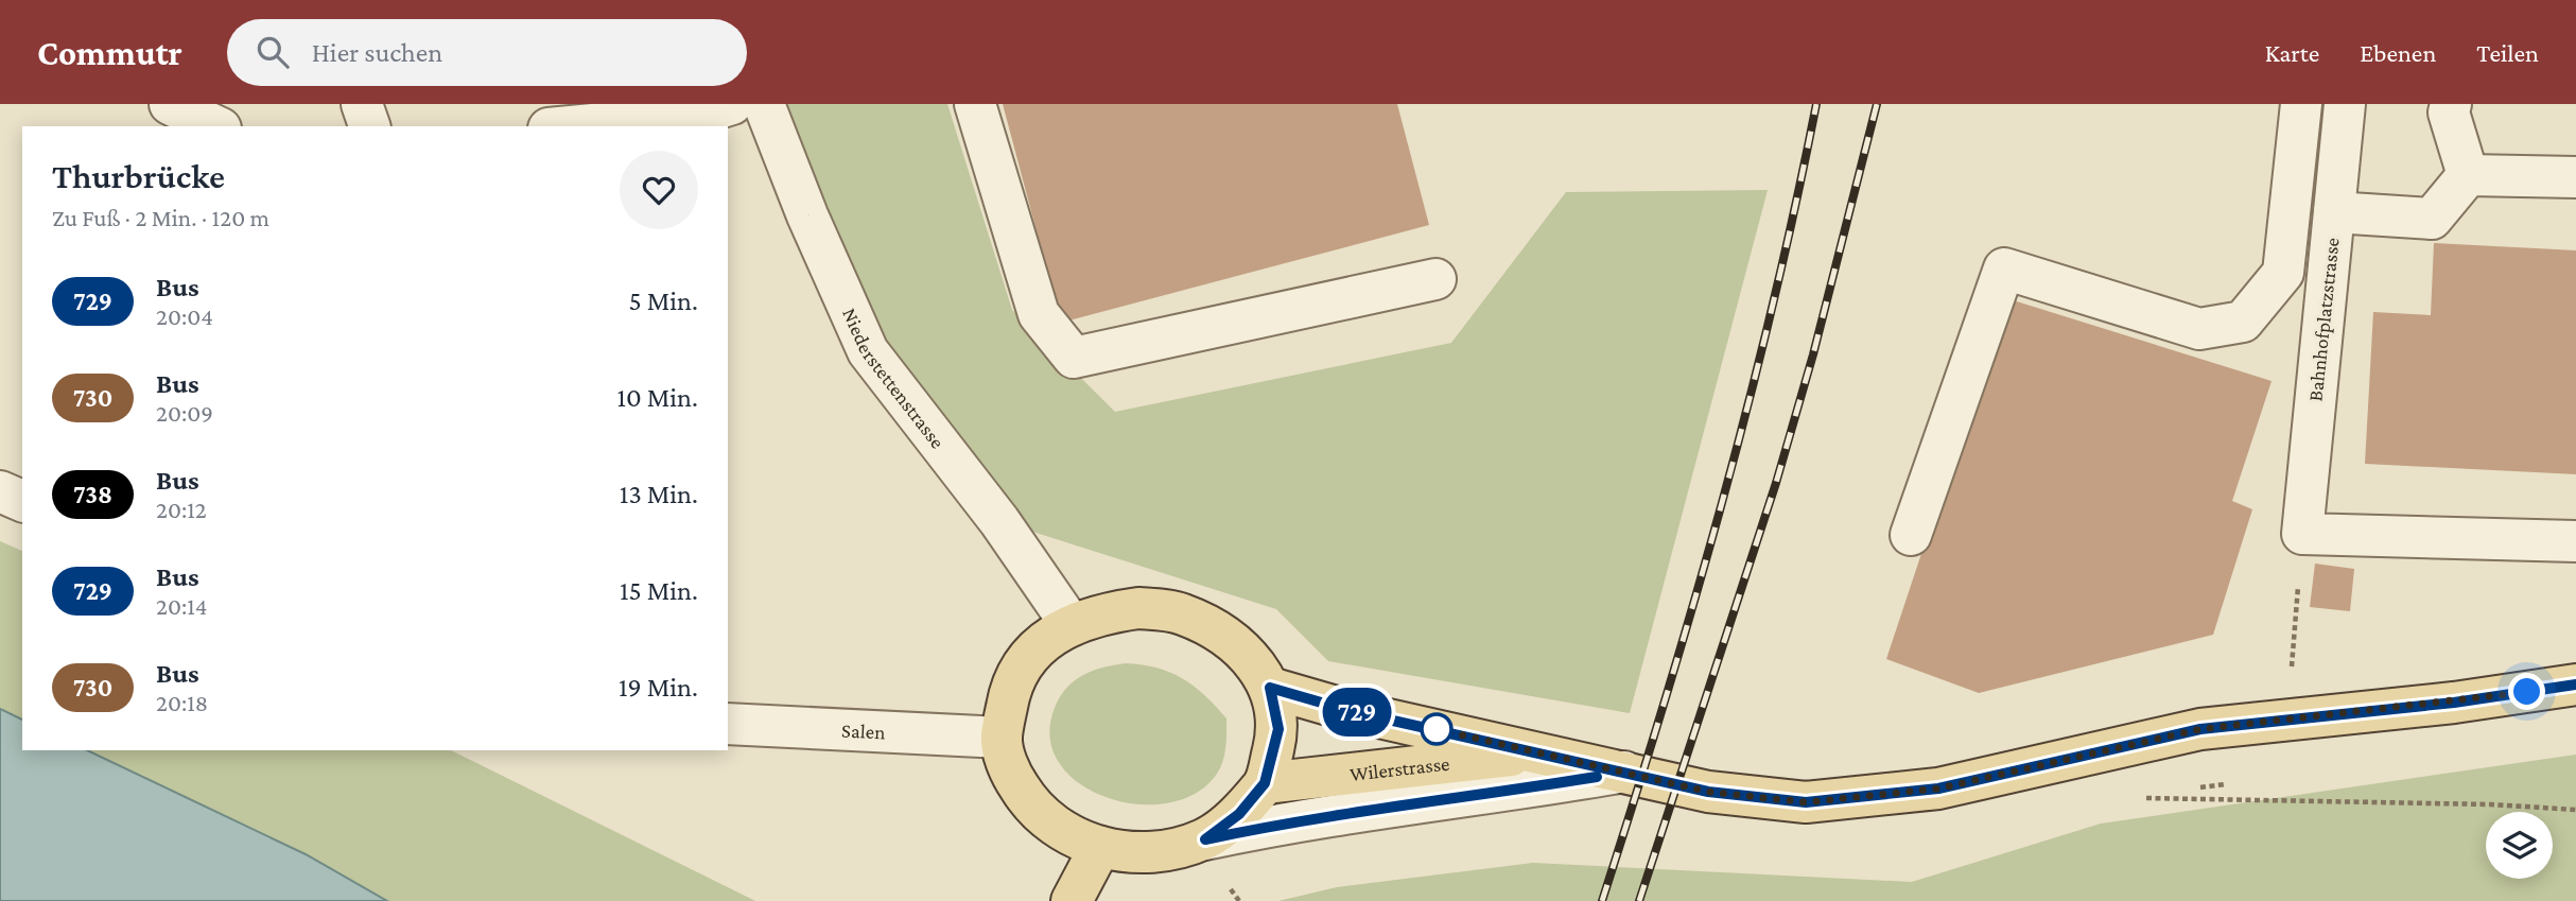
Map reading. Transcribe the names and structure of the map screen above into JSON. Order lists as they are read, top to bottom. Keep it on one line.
{"streets":{"main road":["Wilerstrasse"],"street":["Bahnhofplatzstrasse","Niederstettenstrasse","Salen"]},"crossings":[["Niederstettenstrasse","Salen"],["Niederstettenstrasse","Wilerstrasse"],["Salen","Wilerstrasse"]],"lines":["bus line 729"],"page":{"header":"Commutr","search":"Hier suchen","nav":["Karte","Ebenen","Teilen"],"on_map":"729","heading":["Thurbrücke","Zu Fuß · 2 Min. · 120 m"],"list":[{"mark":"729","name":"Bus","note":"20:04","value":"5 Min."},{"mark":"730","name":"Bus","note":"20:09","value":"10 Min."},{"mark":"738","name":"Bus","note":"20:12","value":"13 Min."},{"mark":"729","name":"Bus","note":"20:14","value":"15 Min."},{"mark":"730","name":"Bus","note":"20:18","value":"19 Min."}]}}
